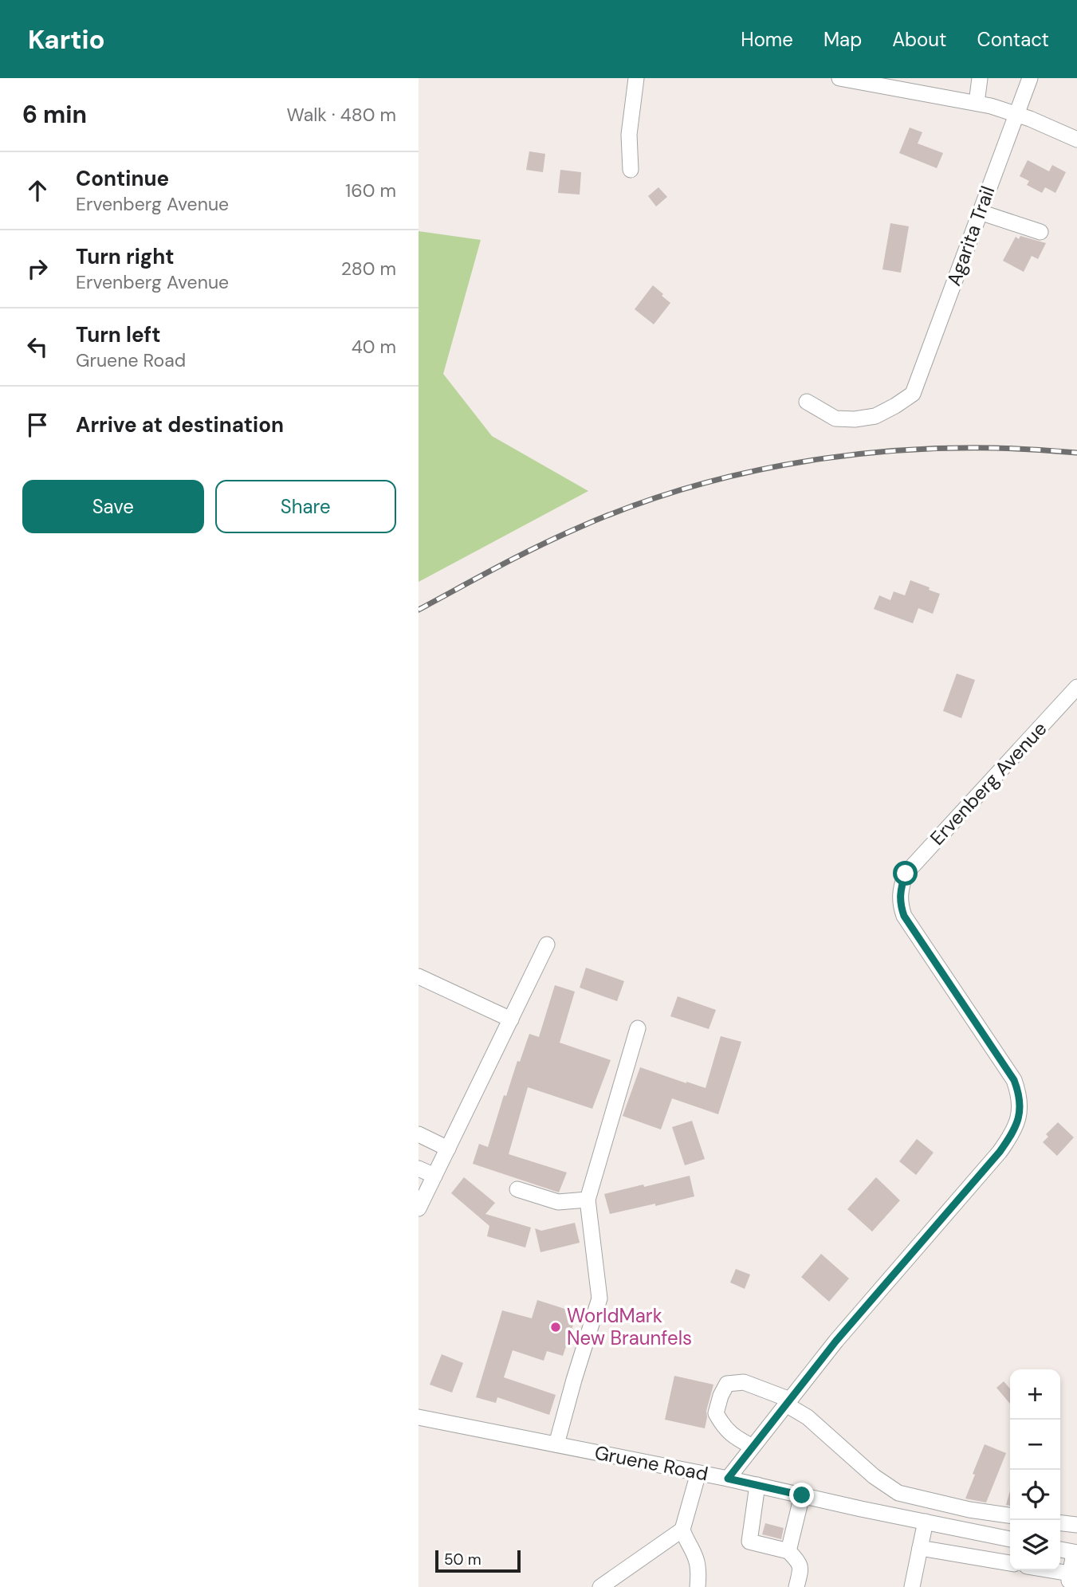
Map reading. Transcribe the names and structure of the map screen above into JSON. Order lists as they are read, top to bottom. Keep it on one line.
{"streets":{"street":["Agarita Trail","Ervenberg Avenue","Gruene Road"]},"crossings":[["Ervenberg Avenue","Gruene Road"]],"places":["WorldMark New Braunfels"],"scale_bar":"50 m","page":{"header":"Kartio","nav":["Home","Map","About","Contact"],"heading":["6 min","Walk · 480 m"],"list":[["Continue","Ervenberg Avenue","160 m"],["Turn right","Ervenberg Avenue","280 m"],["Turn left","Gruene Road","40 m"],"Arrive at destination"],"buttons":["Save","Share"],"map_buttons":["+","−"],"scale":"50 m"}}
